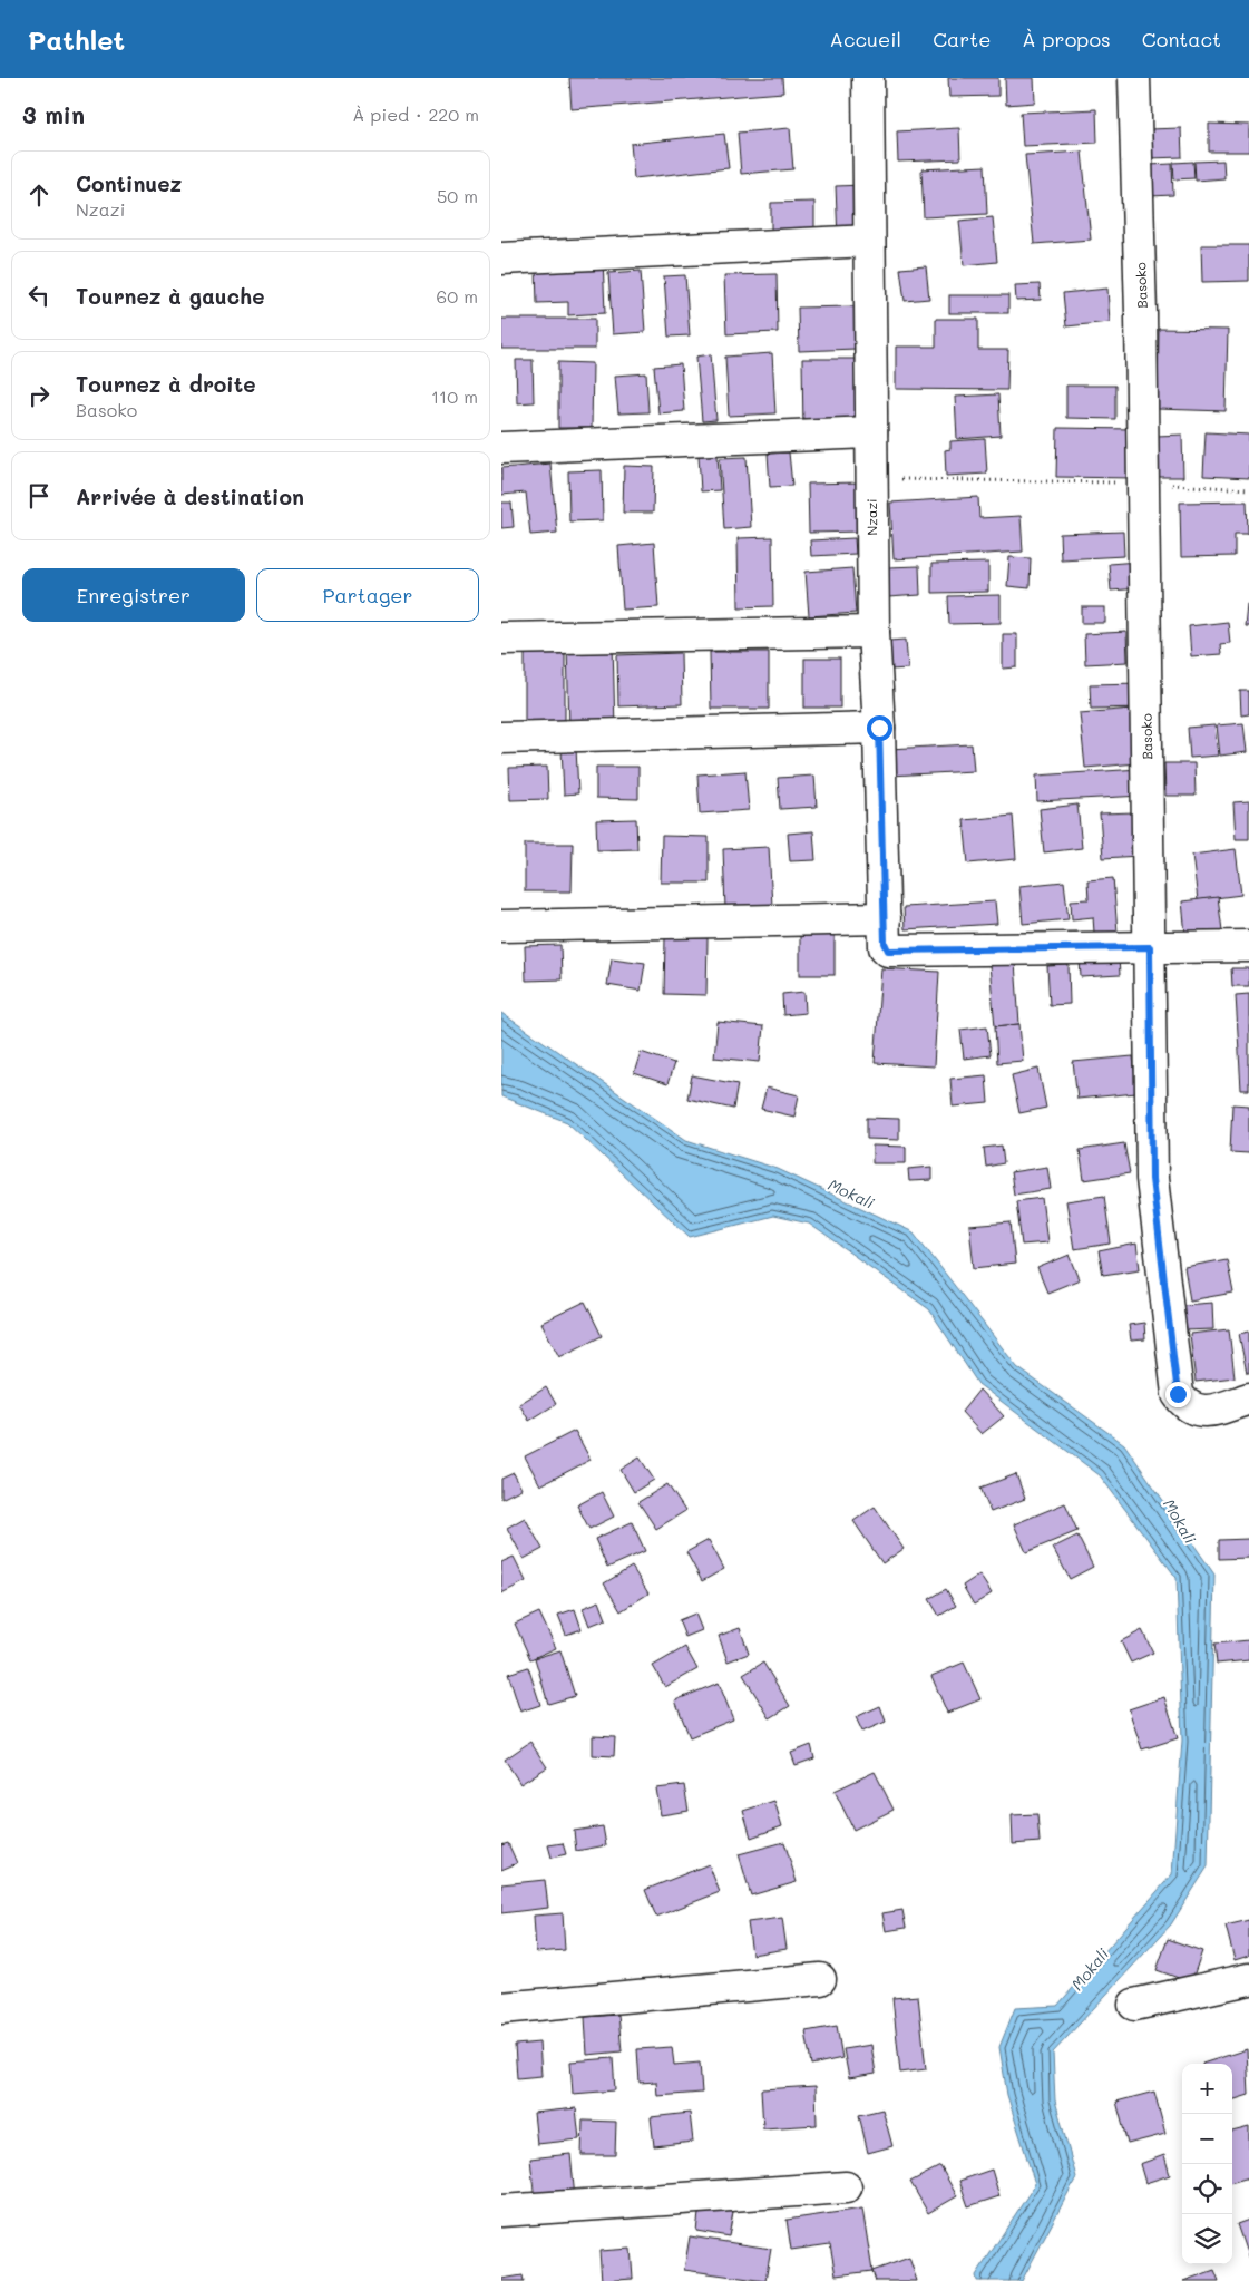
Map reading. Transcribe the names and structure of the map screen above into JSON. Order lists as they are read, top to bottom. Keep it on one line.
{"streets":{"street":["Basoko","Nzazi"]},"crossings":[["Basoko","Nzazi"]],"water":["Mokali"],"page":{"header":"Pathlet","nav":["Accueil","Carte","À propos","Contact"],"heading":["3 min","À pied · 220 m"],"list":[["Continuez","Nzazi","50 m"],["Tournez à gauche","60 m"],["Tournez à droite","Basoko","110 m"],"Arrivée à destination"],"buttons":["Enregistrer","Partager"],"map_buttons":["+","−"]}}
